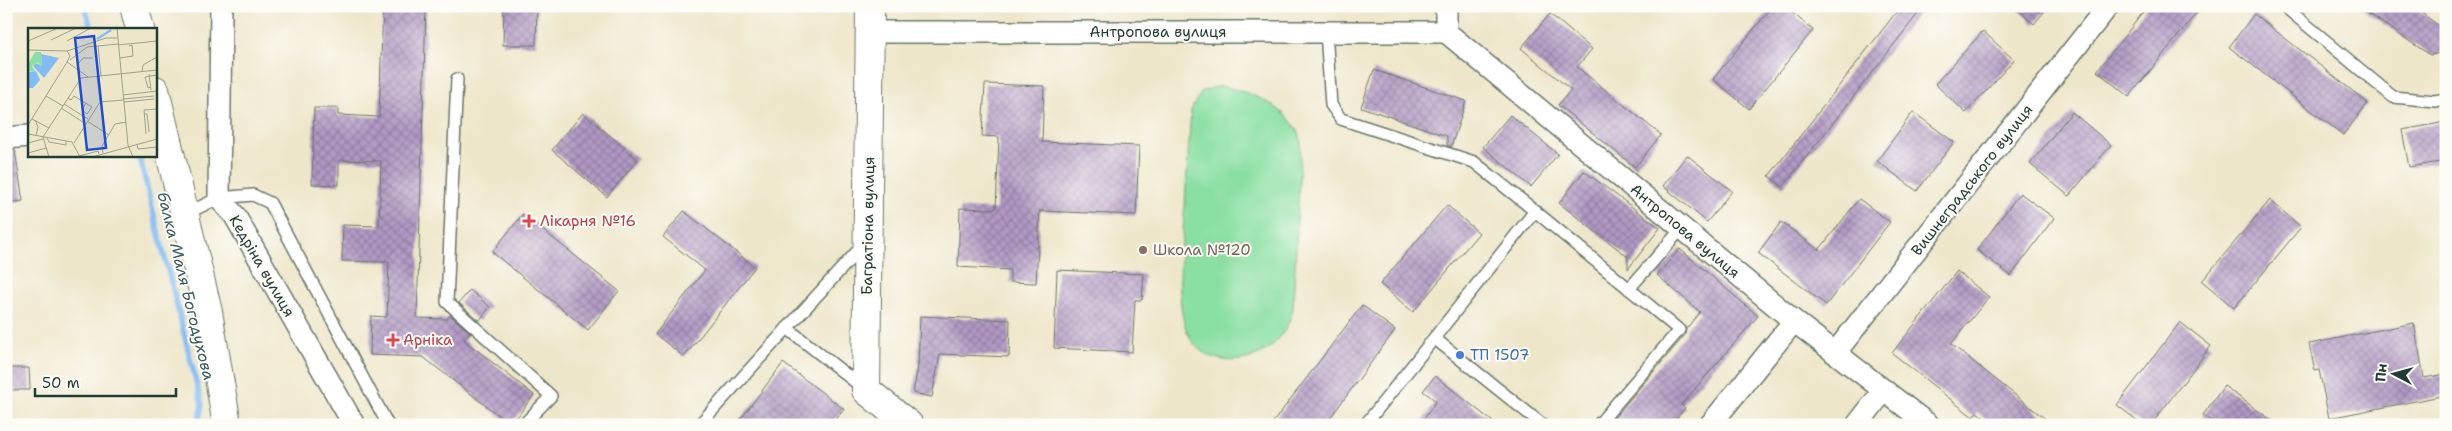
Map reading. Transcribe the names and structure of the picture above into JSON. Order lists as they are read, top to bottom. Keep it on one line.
{"streets":{"street":["Антропова вулиця","Вишнеградського вулиця","Багратіона вулиця","Кедріна вулиця"]},"crossings":[["Антропова вулиця","Вишнеградського вулиця"],["Антропова вулиця","Багратіона вулиця"]],"water":["балка Маля Богодухова"],"places":{"health":["Лікарня №16","Арніка"],"other":["Школа №120","ТП 1507"]},"scale_bar":"50 m","north":"left"}
